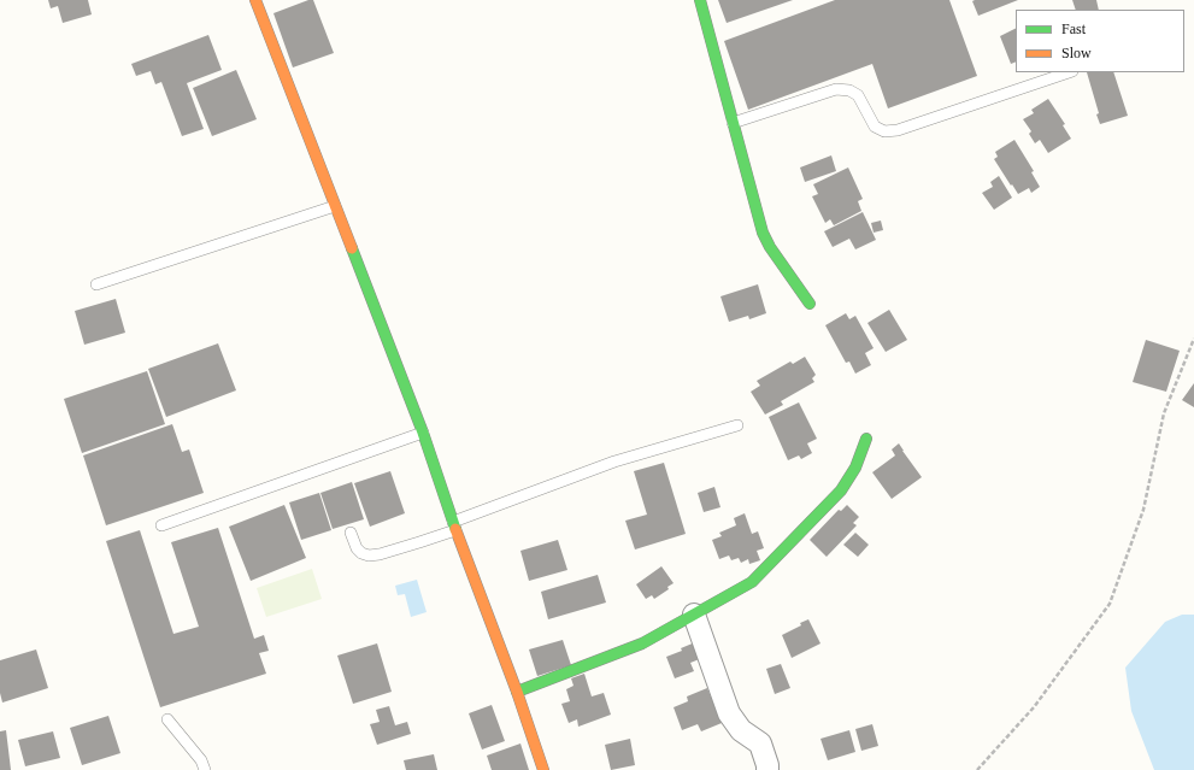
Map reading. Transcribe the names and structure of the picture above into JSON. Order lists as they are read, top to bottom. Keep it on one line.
{"legend":["Fast","Slow"]}
